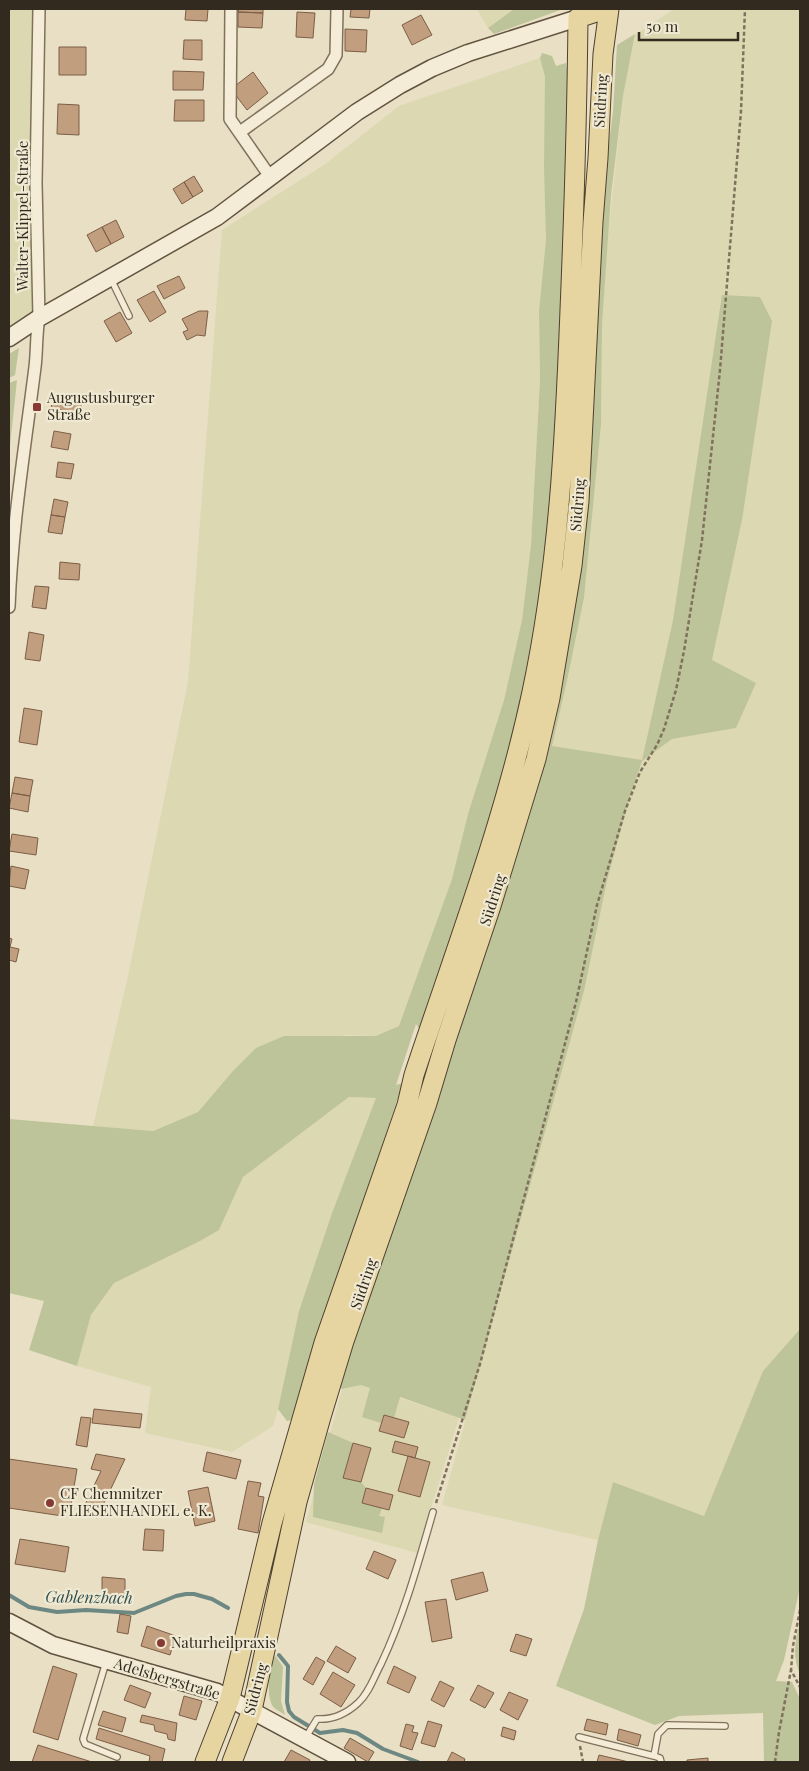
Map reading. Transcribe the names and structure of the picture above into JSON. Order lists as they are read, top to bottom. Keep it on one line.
{"streets":{"main road":["Südring","Adelsbergstraße"],"street":["Walter-Klippel-Straße"]},"crossings":[["Südring","Adelsbergstraße"]],"water":["Gablenzbach"],"places":{"transit":["Augustusburger Straße"],"other":["CF Chemnitzer FLIESENHANDEL e. K.","Naturheilpraxis"]},"scale_bar":"50 m"}
